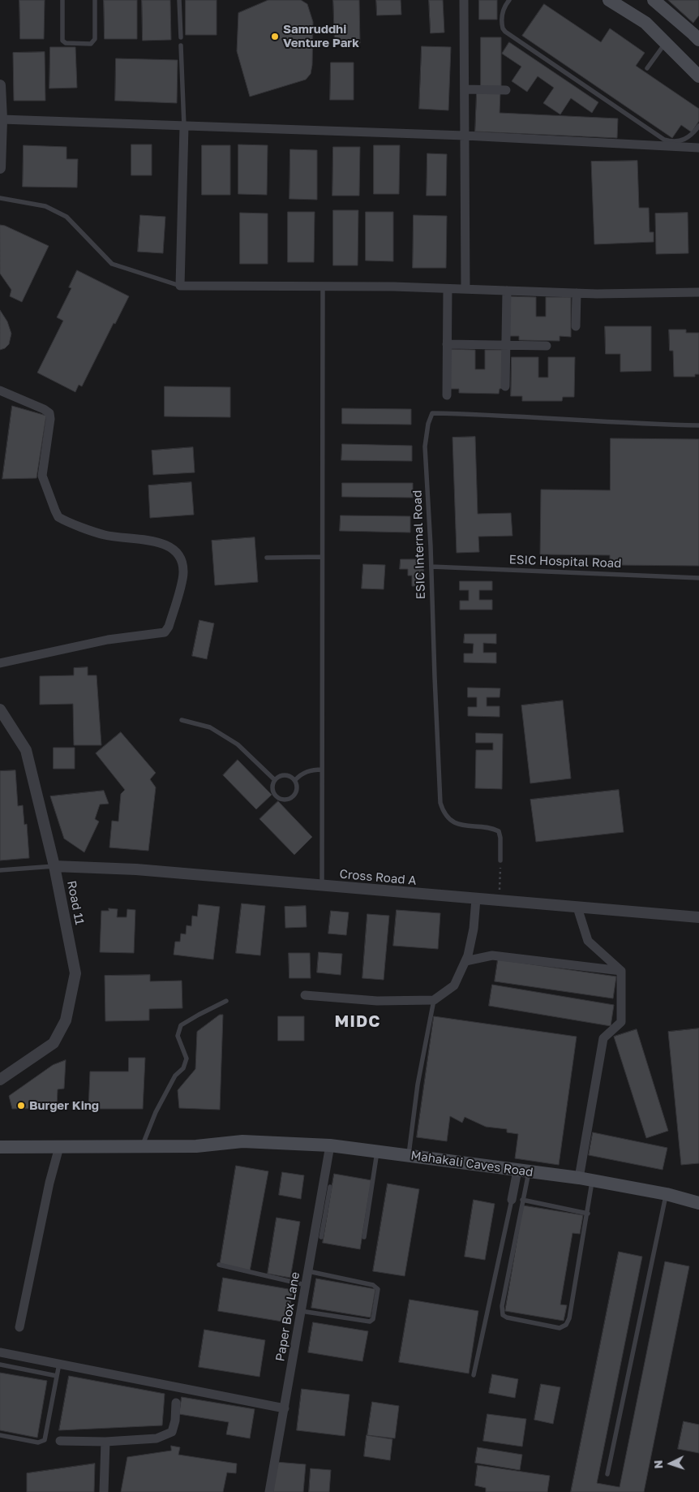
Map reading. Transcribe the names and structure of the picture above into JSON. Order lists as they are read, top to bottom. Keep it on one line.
{"streets":{"main road":["Mahakali Caves Road"],"street":["Cross Road A","Road 11","Paper Box Lane"],"lane":["ESIC Internal Road","ESIC Hospital Road"]},"crossings":[["ESIC Internal Road","ESIC Hospital Road"],["Cross Road A","Road 11"],["Mahakali Caves Road","Paper Box Lane"]],"districts":["MIDC"],"places":["Samruddhi Venture Park","Burger King"],"north":"left"}
